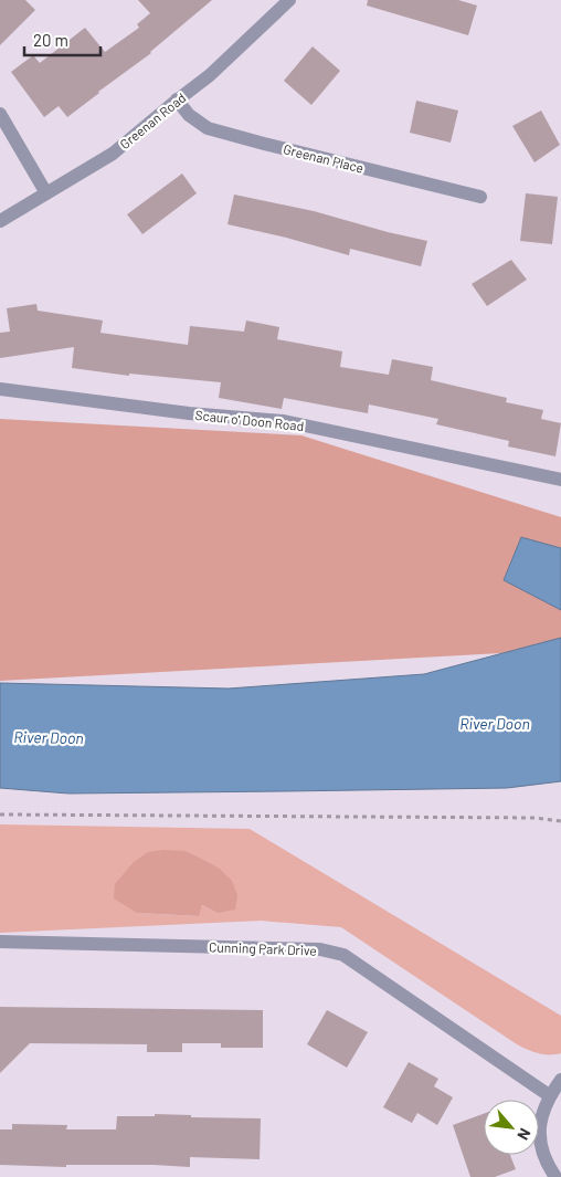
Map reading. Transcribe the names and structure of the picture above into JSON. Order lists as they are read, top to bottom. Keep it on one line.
{"streets":{"street":["Greenan Road","Greenan Place","Scaur o' Doon Road","Cunning Park Drive"]},"crossings":[["Greenan Road","Greenan Place"]],"water":["River Doon"],"scale_bar":"20 m","north":"bottom right"}
